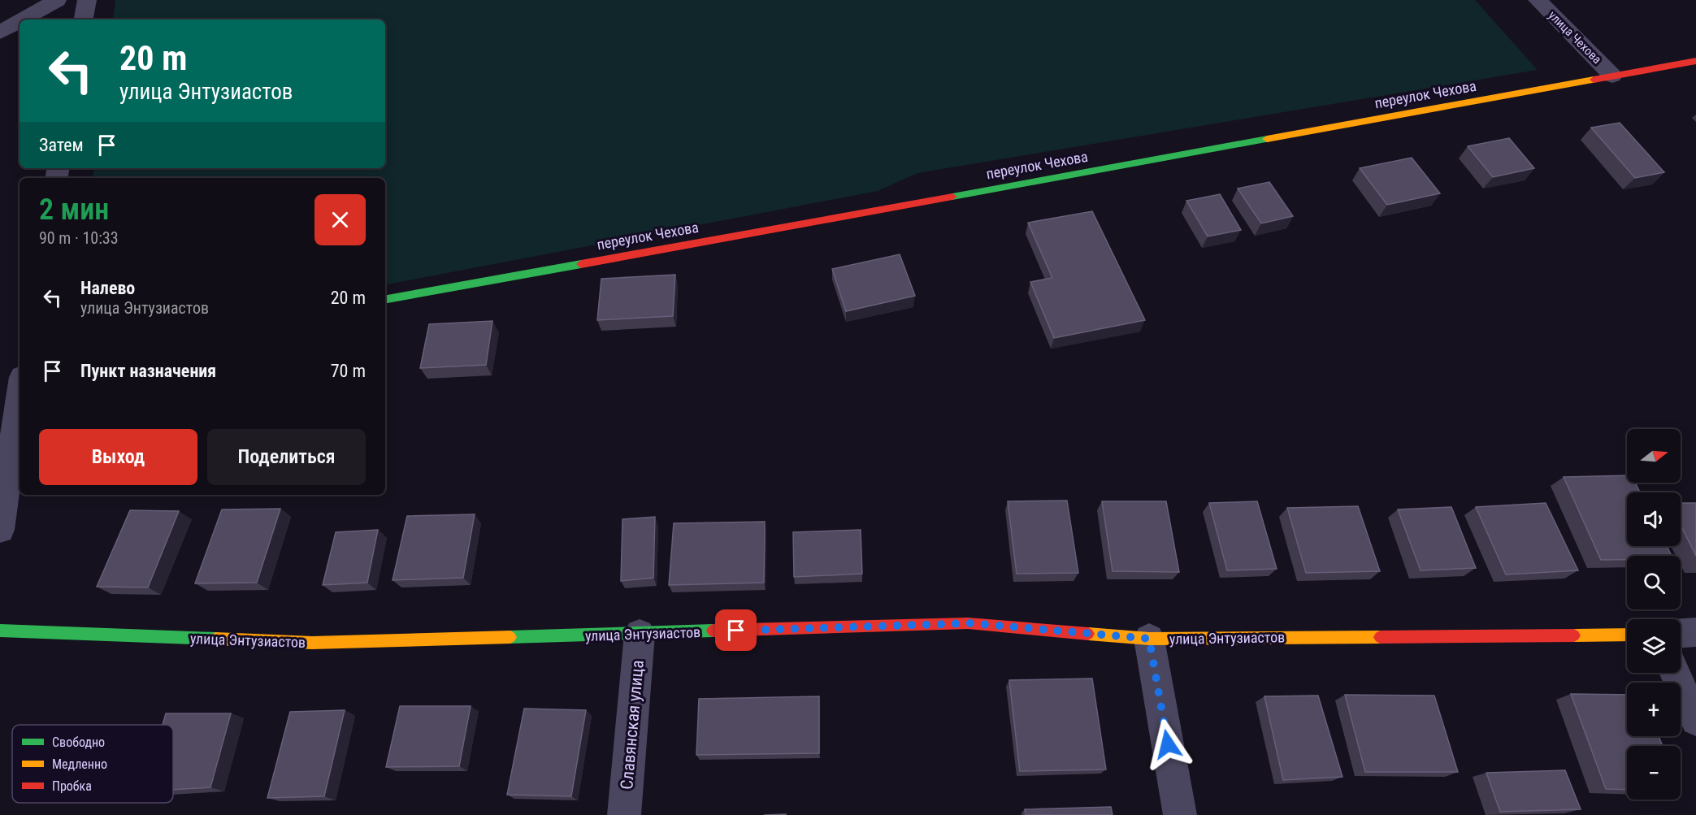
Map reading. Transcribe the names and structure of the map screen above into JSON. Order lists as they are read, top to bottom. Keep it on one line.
{"streets":{"street":["улица Чехова","переулок Чехова","улица Энтузиастов","Славянская улица"]},"crossings":[["улица Чехова","переулок Чехова"],["улица Энтузиастов","Славянская улица"]],"legend":["Свободно","Медленно","Пробка"],"north":"right","page":{"turn":["20 m","улица Энтузиастов"],"then":"Затем","heading":["2 мин","90 m · 10:33"],"list":[{"name":"Налево","note":"улица Энтузиастов","value":"20 m"},{"name":"Пункт назначения","value":"70 m"}],"buttons":["Выход","Поделиться"],"map_buttons":["+","−"]}}
